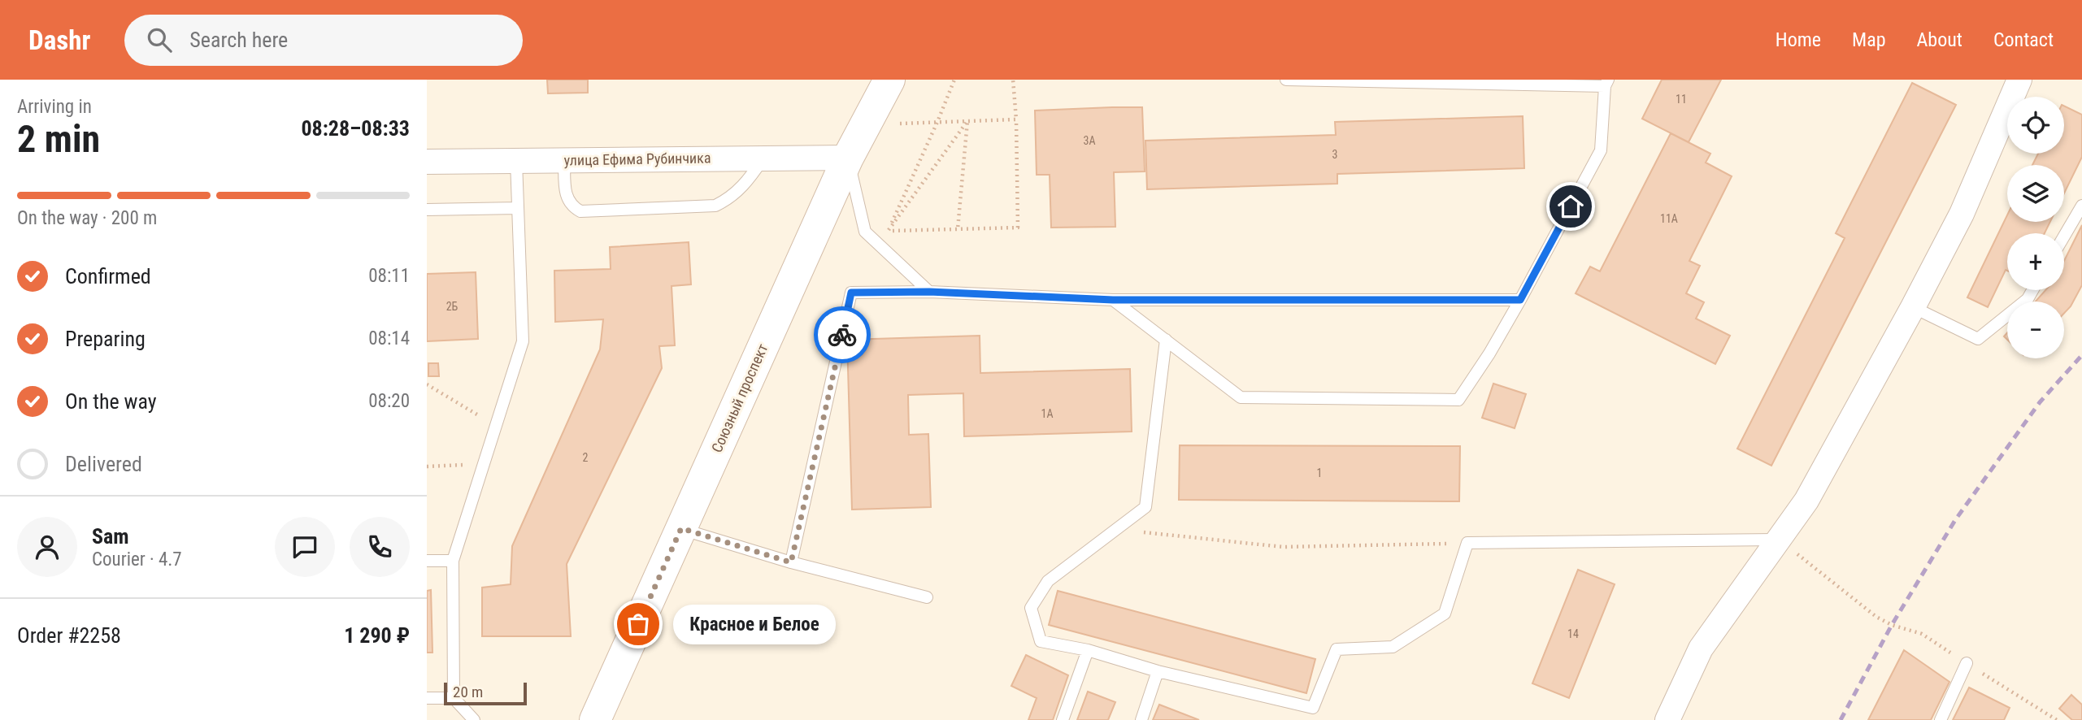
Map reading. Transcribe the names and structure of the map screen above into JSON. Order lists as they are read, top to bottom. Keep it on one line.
{"streets":{"street":["улица Ефима Рубинчика","Союзный проспект"]},"crossings":[["улица Ефима Рубинчика","Союзный проспект"]],"places":["Красное и Белое"],"house_numbers":["11","3А","3","11А","2Б","1А","2","1","14"],"scale_bar":"20 m","page":{"header":"Dashr","search":"Search here","nav":["Home","Map","About","Contact"],"heading":["2 min","Arriving in","08:28–08:33"],"panel":["Sam","Courier · 4.7","Order #2258","1 290 ₽"],"map_buttons":["+","−"],"bar":"On the way · 200 m","list":[["Confirmed","08:11"],["Preparing","08:14"],["On the way","08:20"],"Delivered"],"bubble":"Красное и Белое","scale":"20 m"}}
